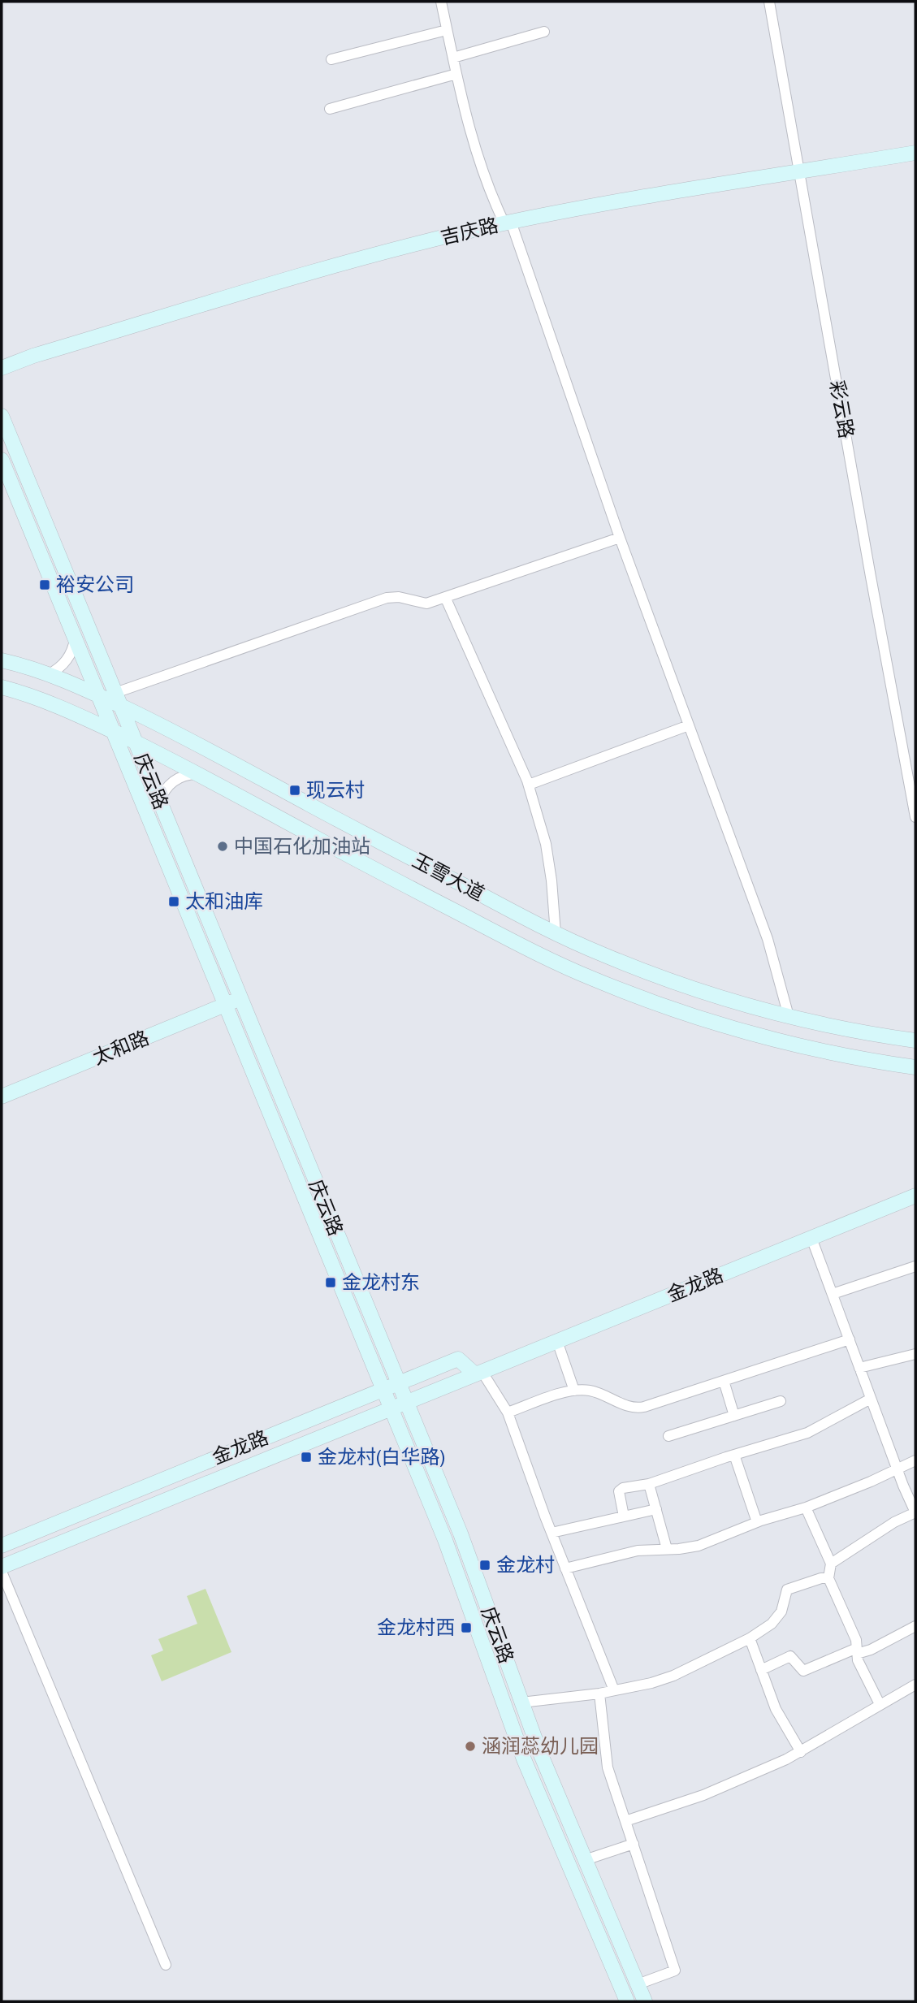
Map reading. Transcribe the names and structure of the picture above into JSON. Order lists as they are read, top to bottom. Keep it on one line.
{"streets":{"main road":["吉庆路","庆云路","玉雪大道","太和路","金龙路"],"street":["彩云路"]},"crossings":[["吉庆路","彩云路"],["庆云路","玉雪大道"],["庆云路","太和路"],["庆云路","金龙路"]],"places":{"transit":["裕安公司","现云村","太和油库","金龙村东","金龙村(白华路)","金龙村","金龙村西"],"other":["中国石化加油站","涵润蕊幼儿园"]}}
